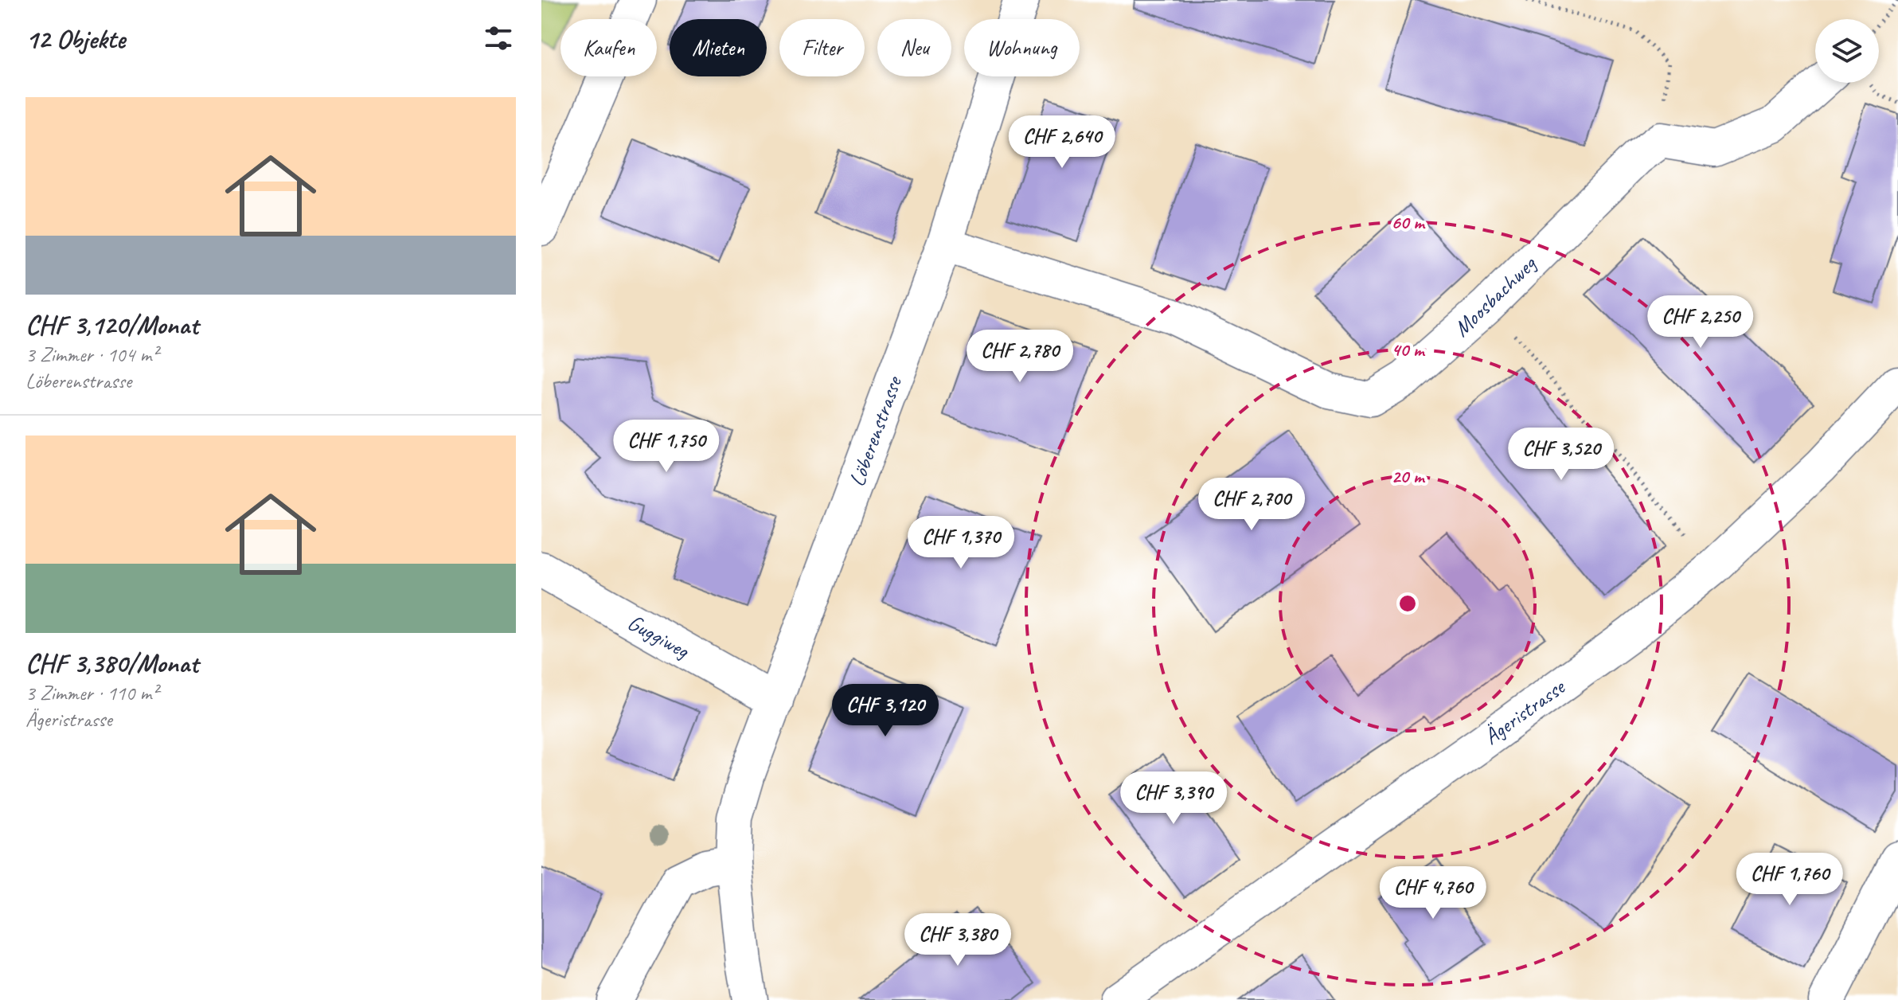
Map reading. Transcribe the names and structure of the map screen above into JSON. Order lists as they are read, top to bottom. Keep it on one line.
{"streets":{"street":["Moosbachweg","Löberenstrasse","Guggiweg","Ägeristrasse"]},"crossings":[["Moosbachweg","Löberenstrasse"],["Löberenstrasse","Guggiweg"]],"page":{"heading":"12 Objekte","chip":["Kaufen","Mieten","Filter","Neu","Wohnung"],"list":[{"name":"CHF 3,120/Monat","note":"3 Zimmer · 104 m² · Löberenstrasse"},{"name":"CHF 3,380/Monat","note":"3 Zimmer · 110 m² · Ägeristrasse"}],"price":["CHF 2,640","CHF 2,250","CHF 2,780","CHF 1,750","CHF 3,520","CHF 2,700","CHF 1,370","CHF 3,120","CHF 3,390","CHF 1,760","CHF 4,760","CHF 3,380"]},"rings":["60 m","40 m","20 m"]}
